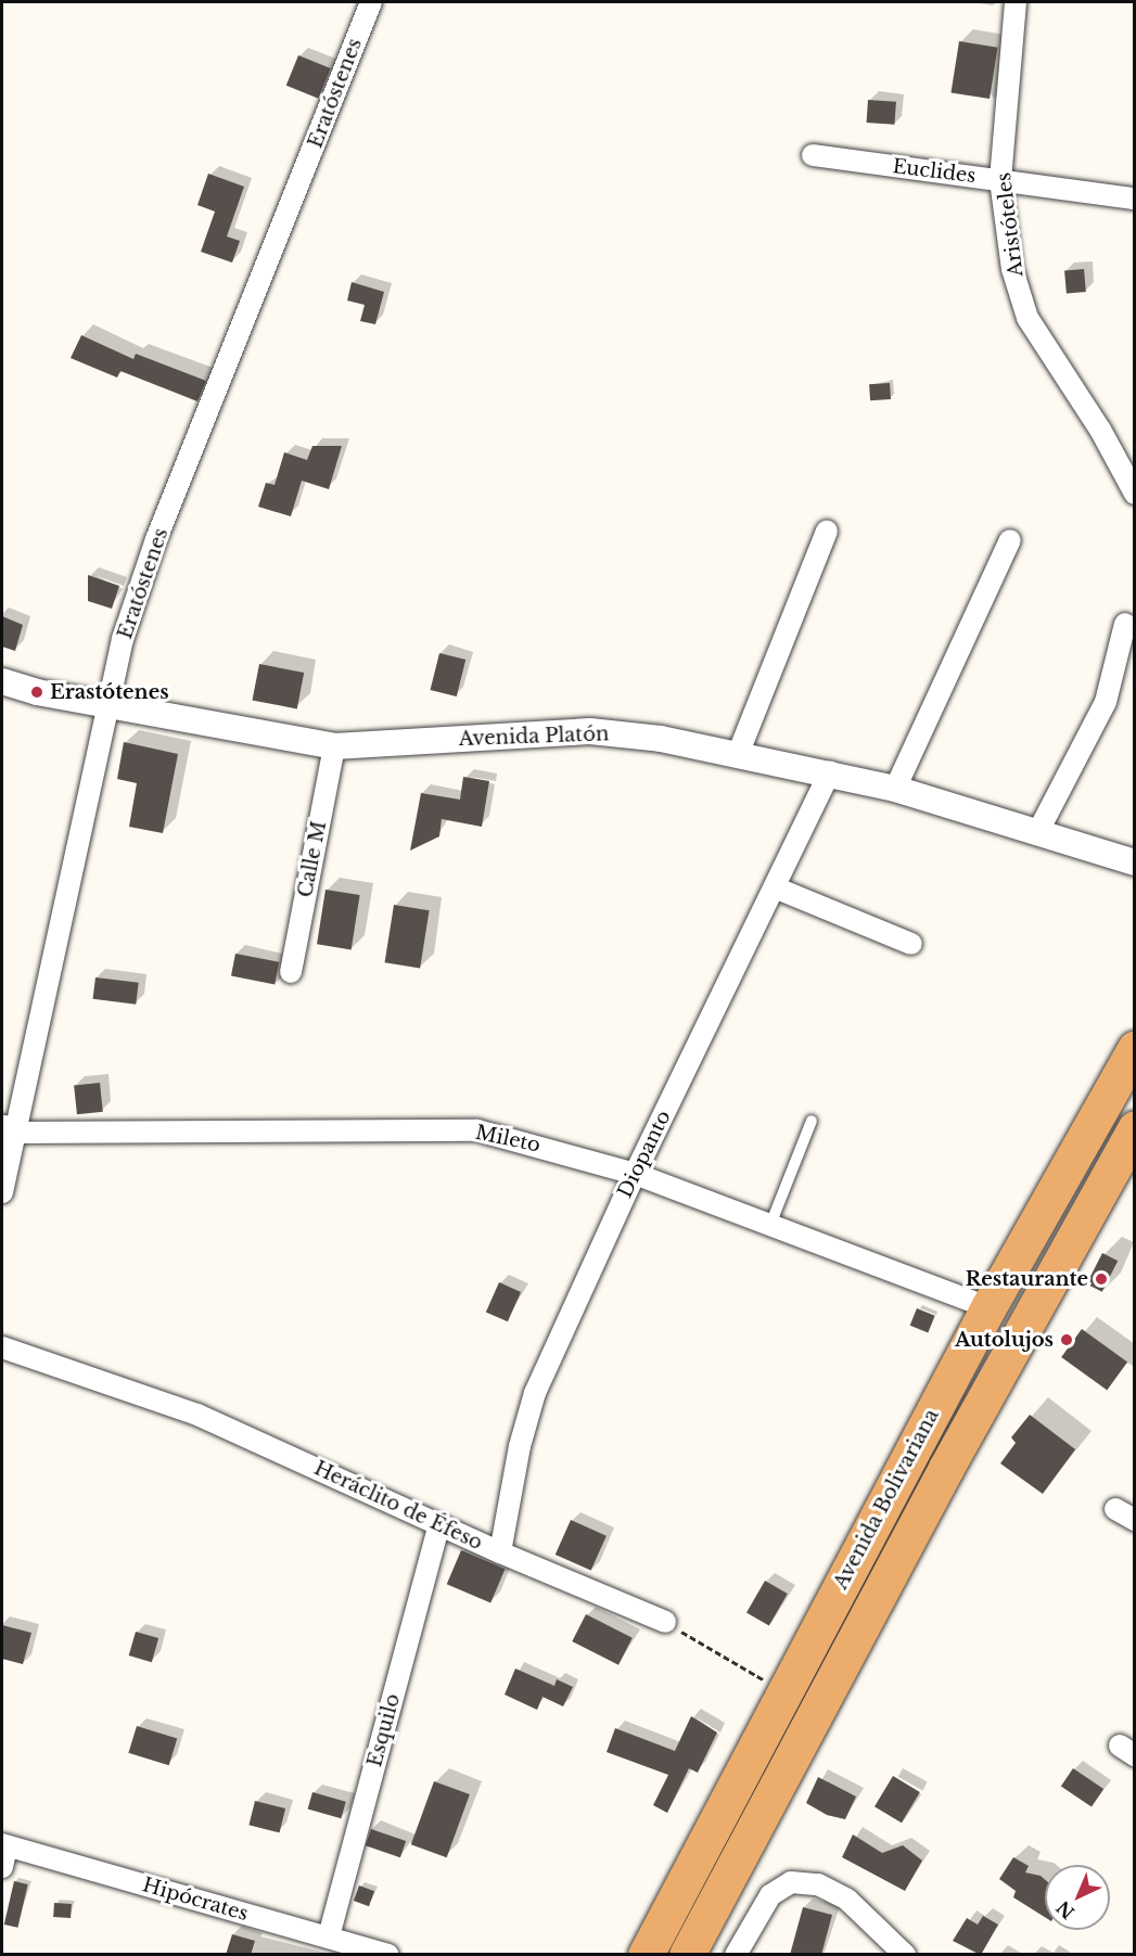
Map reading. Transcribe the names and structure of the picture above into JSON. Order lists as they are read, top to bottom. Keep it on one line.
{"streets":{"highway":["Avenida Bolivariana"],"street":["Eratóstenes","Euclides","Aristóteles","Avenida Platón","Calle M","Mileto","Diopanto","Heráclito de Éfeso","Esquilo","Hipócrates"]},"crossings":[["Eratóstenes","Avenida Platón"],["Eratóstenes","Mileto"],["Euclides","Aristóteles"],["Avenida Platón","Calle M"],["Avenida Platón","Diopanto"],["Mileto","Diopanto"],["Mileto","Avenida Bolivariana"],["Diopanto","Heráclito de Éfeso"],["Heráclito de Éfeso","Esquilo"],["Esquilo","Hipócrates"]],"places":["Erastótenes","Restaurante","Autolujos"],"north":"bottom left"}
